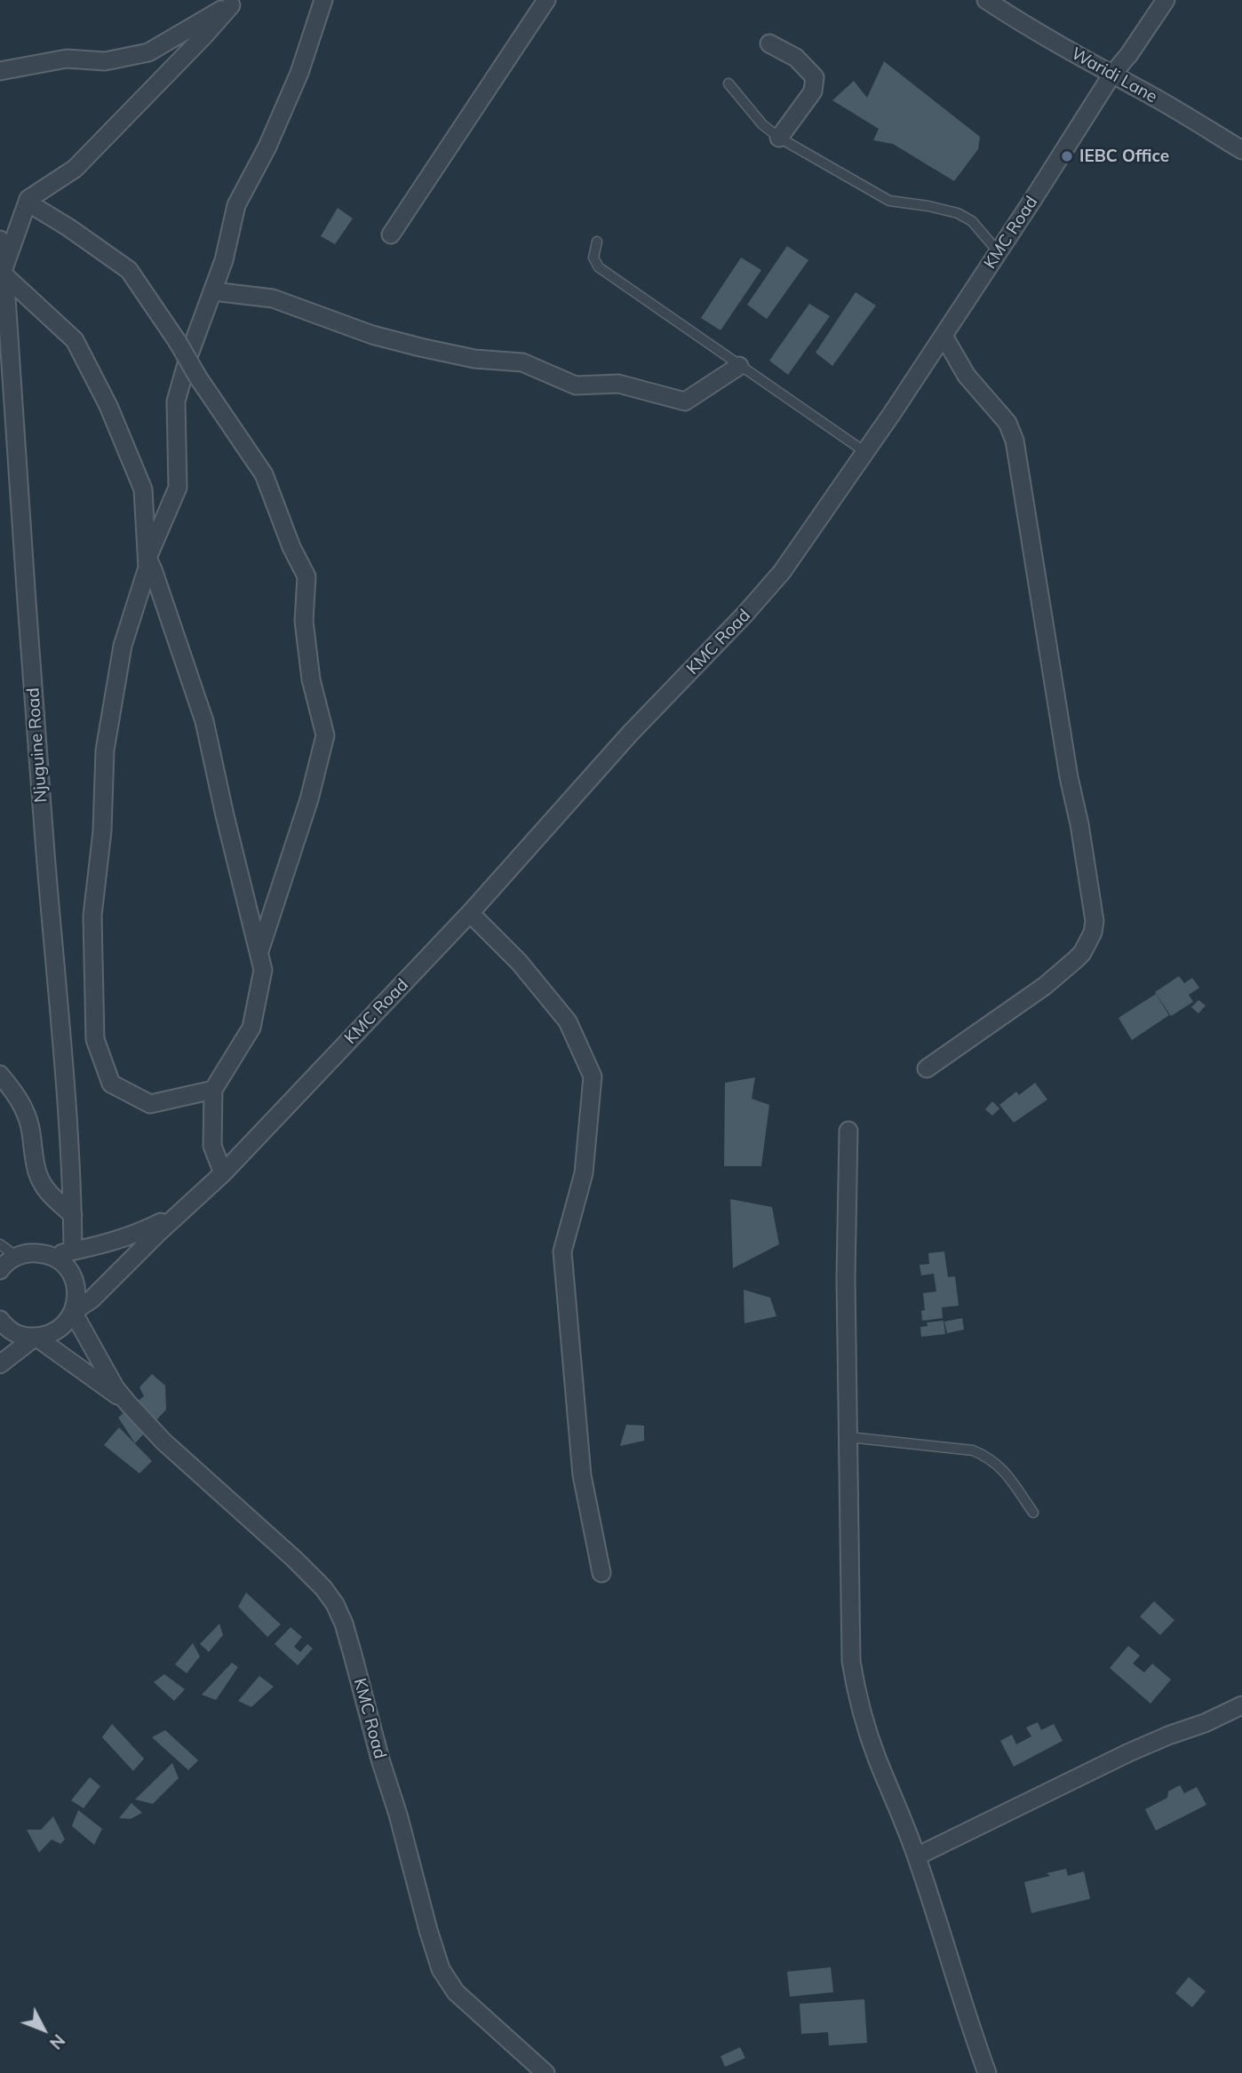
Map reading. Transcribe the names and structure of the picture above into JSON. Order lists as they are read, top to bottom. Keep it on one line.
{"streets":{"street":["Waridi Lane","KMC Road","Njuguine Road"]},"crossings":[["Waridi Lane","KMC Road"],["KMC Road","Njuguine Road"]],"places":["IEBC Office"],"north":"bottom right"}
